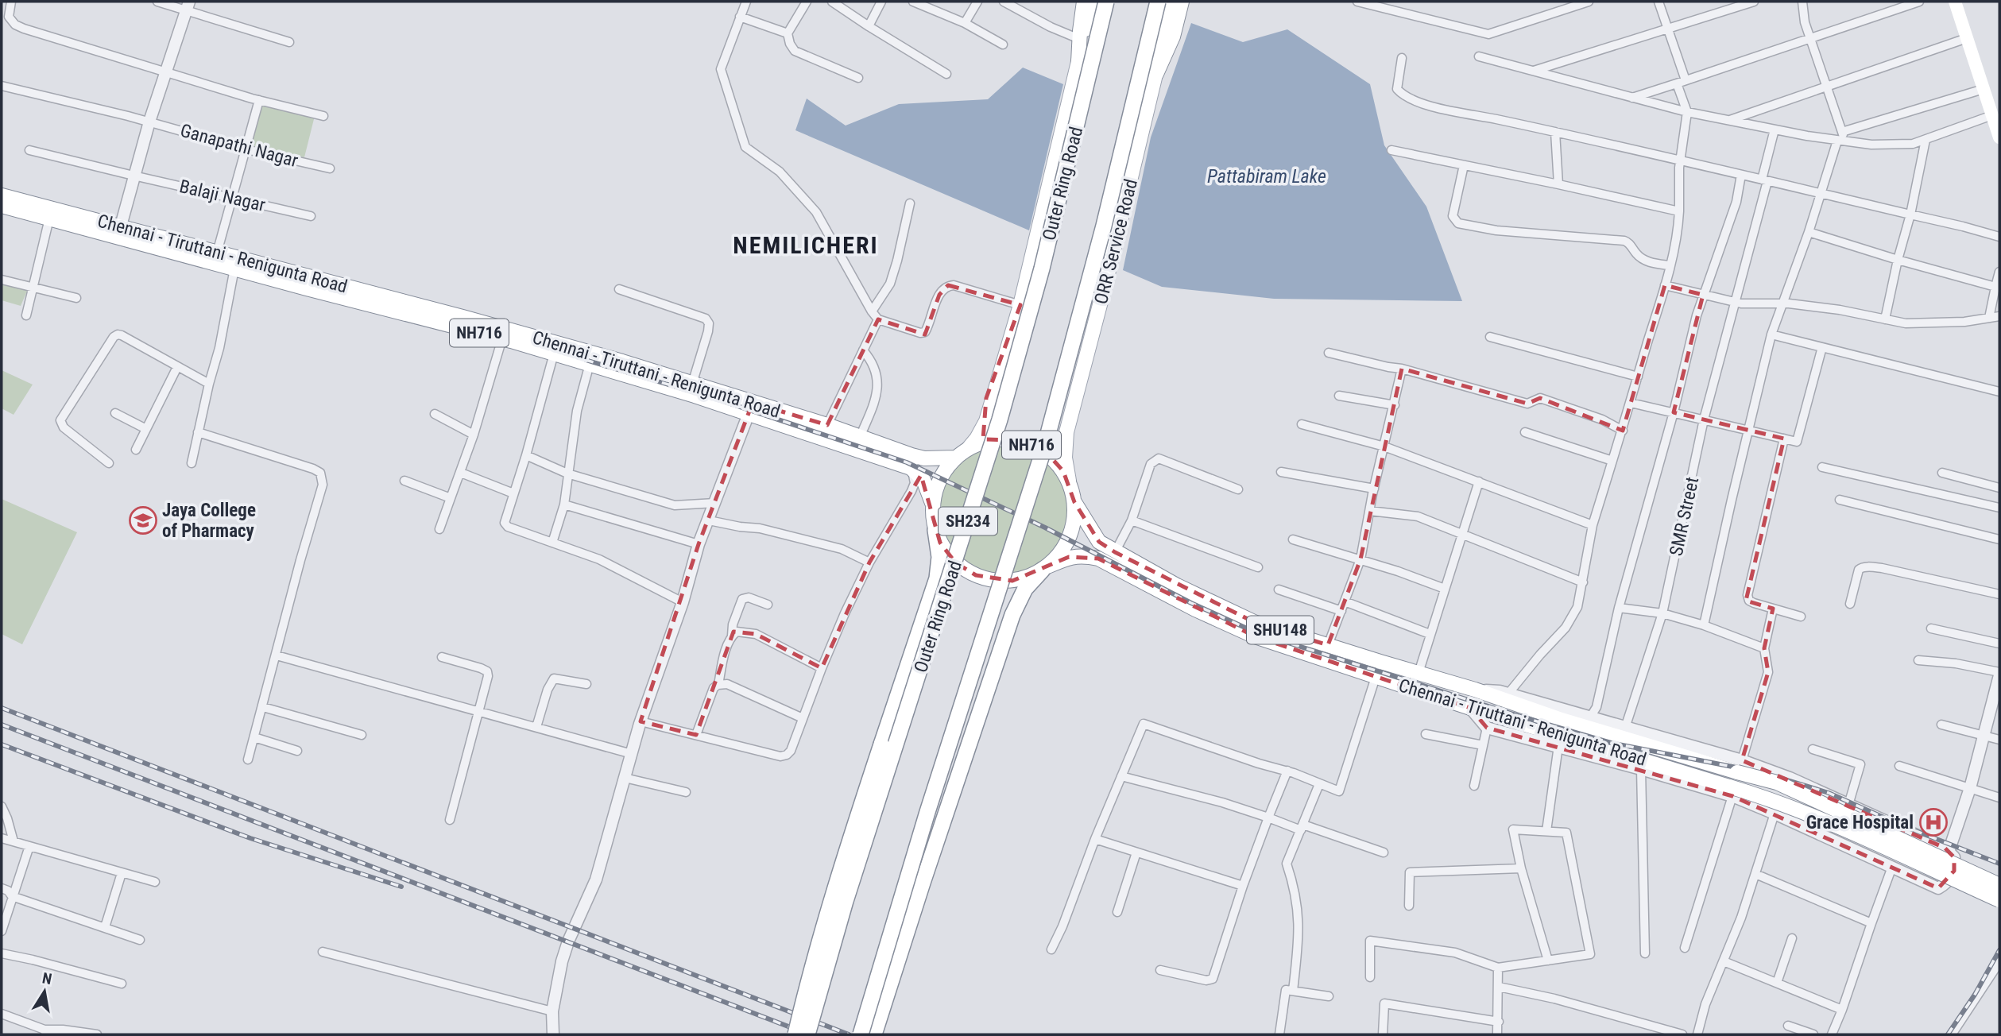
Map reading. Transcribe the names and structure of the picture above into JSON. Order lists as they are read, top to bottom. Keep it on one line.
{"streets":{"highway":["Outer Ring Road","SH234"],"main road":["ORR Service Road","Chennai - Tiruttani - Renigunta Road","NH716","SHU148"],"street":["Ganapathi Nagar","Balaji Nagar","SMR Street"]},"crossings":[["ORR Service Road","Chennai - Tiruttani - Renigunta Road"]],"districts":["NEMILICHERI"],"water":["Pattabiram Lake"],"places":{"school or university":["Jaya College of Pharmacy"],"hospital":["Grace Hospital"]},"north":"top"}
